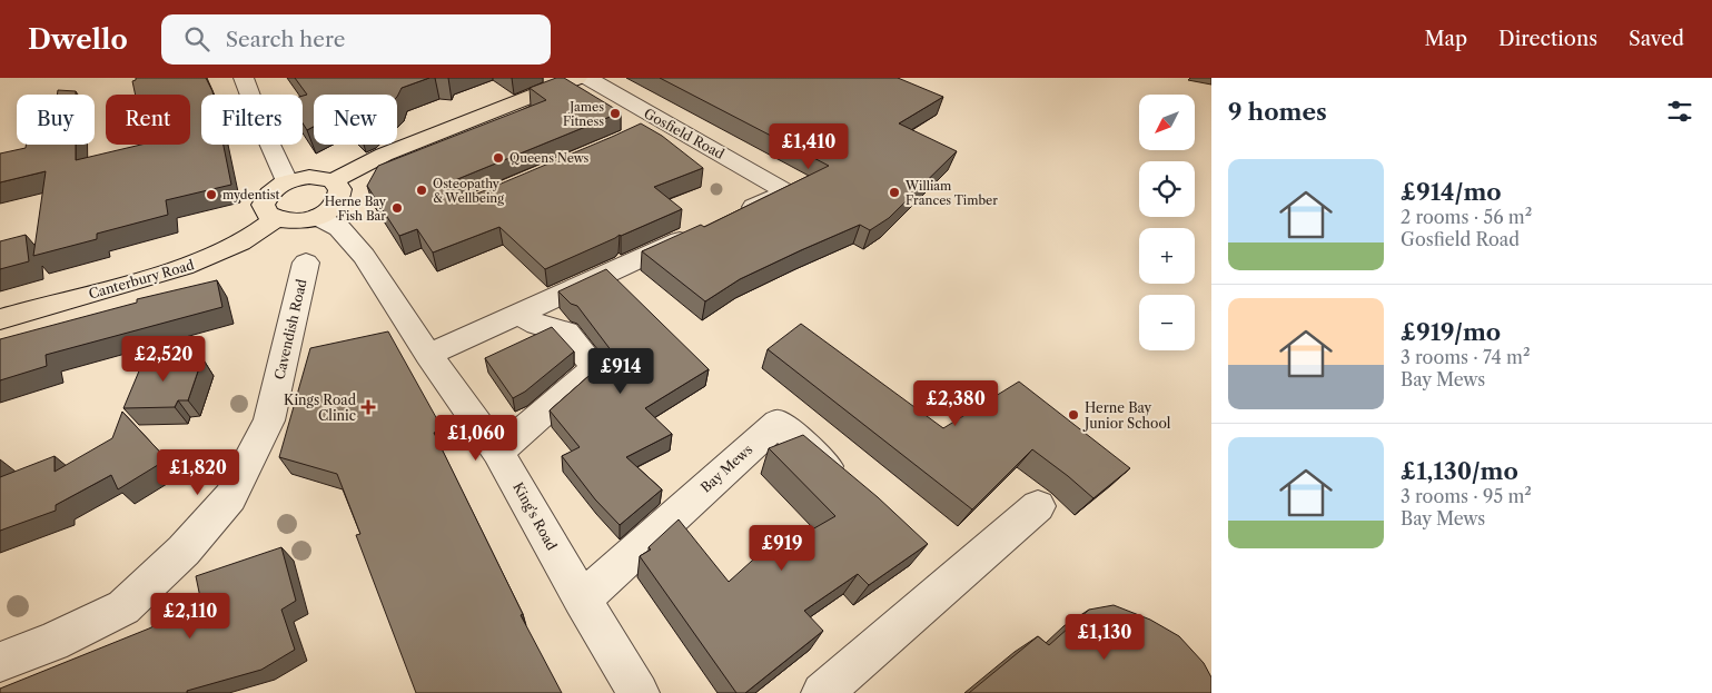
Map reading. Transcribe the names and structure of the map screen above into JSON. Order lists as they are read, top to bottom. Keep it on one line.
{"streets":{"main road":["Canterbury Road"],"street":["Gosfield Road","Cavendish Road","Bay Mews","King's Road"]},"crossings":[["Bay Mews","King's Road"]],"places":{"other":["James Fitness","Queens News","Osteopathy & Wellbeing","William Frances Timber","mydentist","Herne Bay Fish Bar","Herne Bay Junior School"],"health":["Kings Road Clinic"]},"north":"bottom left","page":{"header":"Dwello","search":"Search here","nav":["Map","Directions","Saved"],"heading":"9 homes","map_buttons":["+","−"],"chip":["Buy","Rent","Filters","New"],"price":["£1,410","£2,520","£914","£2,380","£1,060","£1,820","£919","£2,110","£1,130"],"list":[{"name":"£914/mo","note":"2 rooms · 56 m² · Gosfield Road"},{"name":"£919/mo","note":"3 rooms · 74 m² · Bay Mews"},{"name":"£1,130/mo","note":"3 rooms · 95 m² · Bay Mews"}]}}
